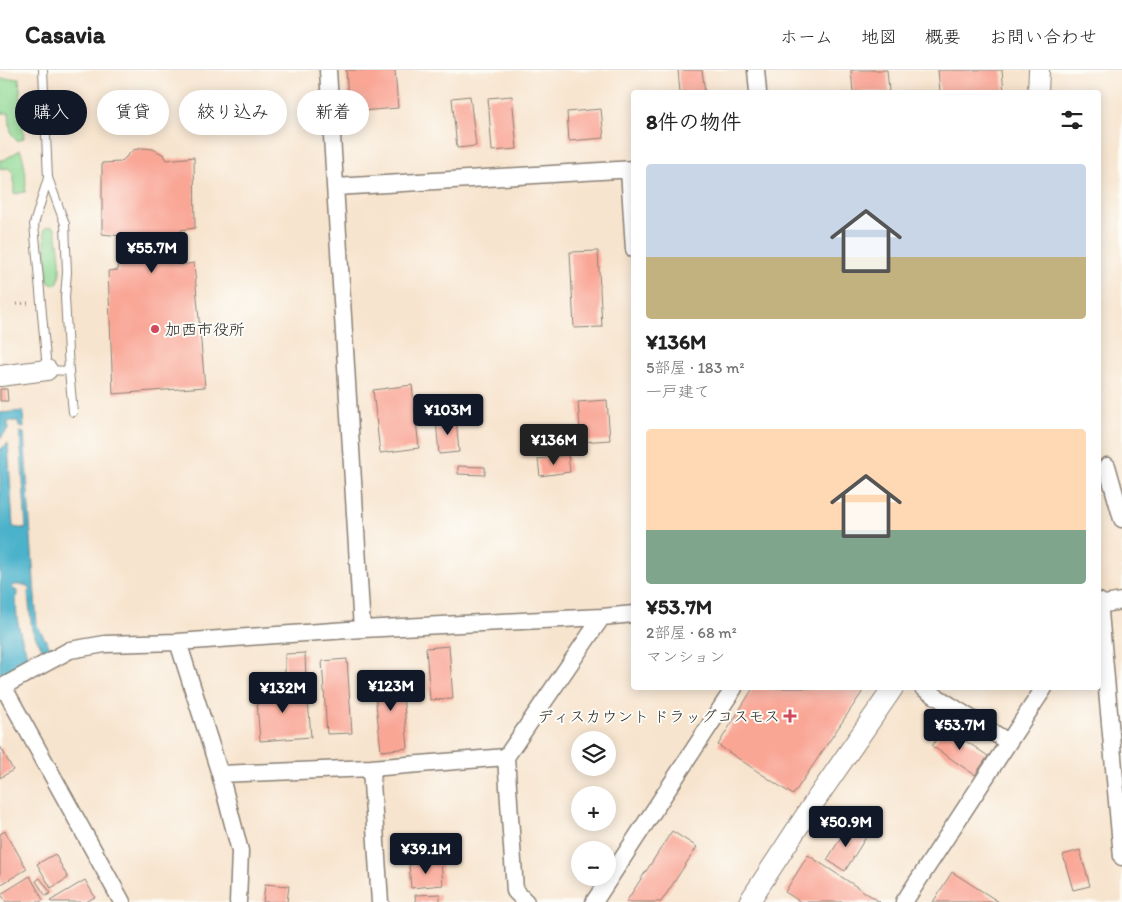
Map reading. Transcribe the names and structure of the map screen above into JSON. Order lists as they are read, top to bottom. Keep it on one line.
{"places":{"other":["加西市役所"],"health":["ディスカウント ドラッグコスモス"]},"page":{"header":"Casavia","nav":["ホーム","地図","概要","お問い合わせ"],"chip":["購入","賃貸","絞り込み","新着"],"heading":"8件の物件","list":[{"name":"¥136M","note":"5部屋 · 183 m² · 一戸建て"},{"name":"¥53.7M","note":"2部屋 · 68 m² · マンション"}],"price":["¥55.7M","¥103M","¥136M","¥123M","¥132M","¥53.7M","¥50.9M","¥39.1M"],"map_buttons":["+","−"]}}
